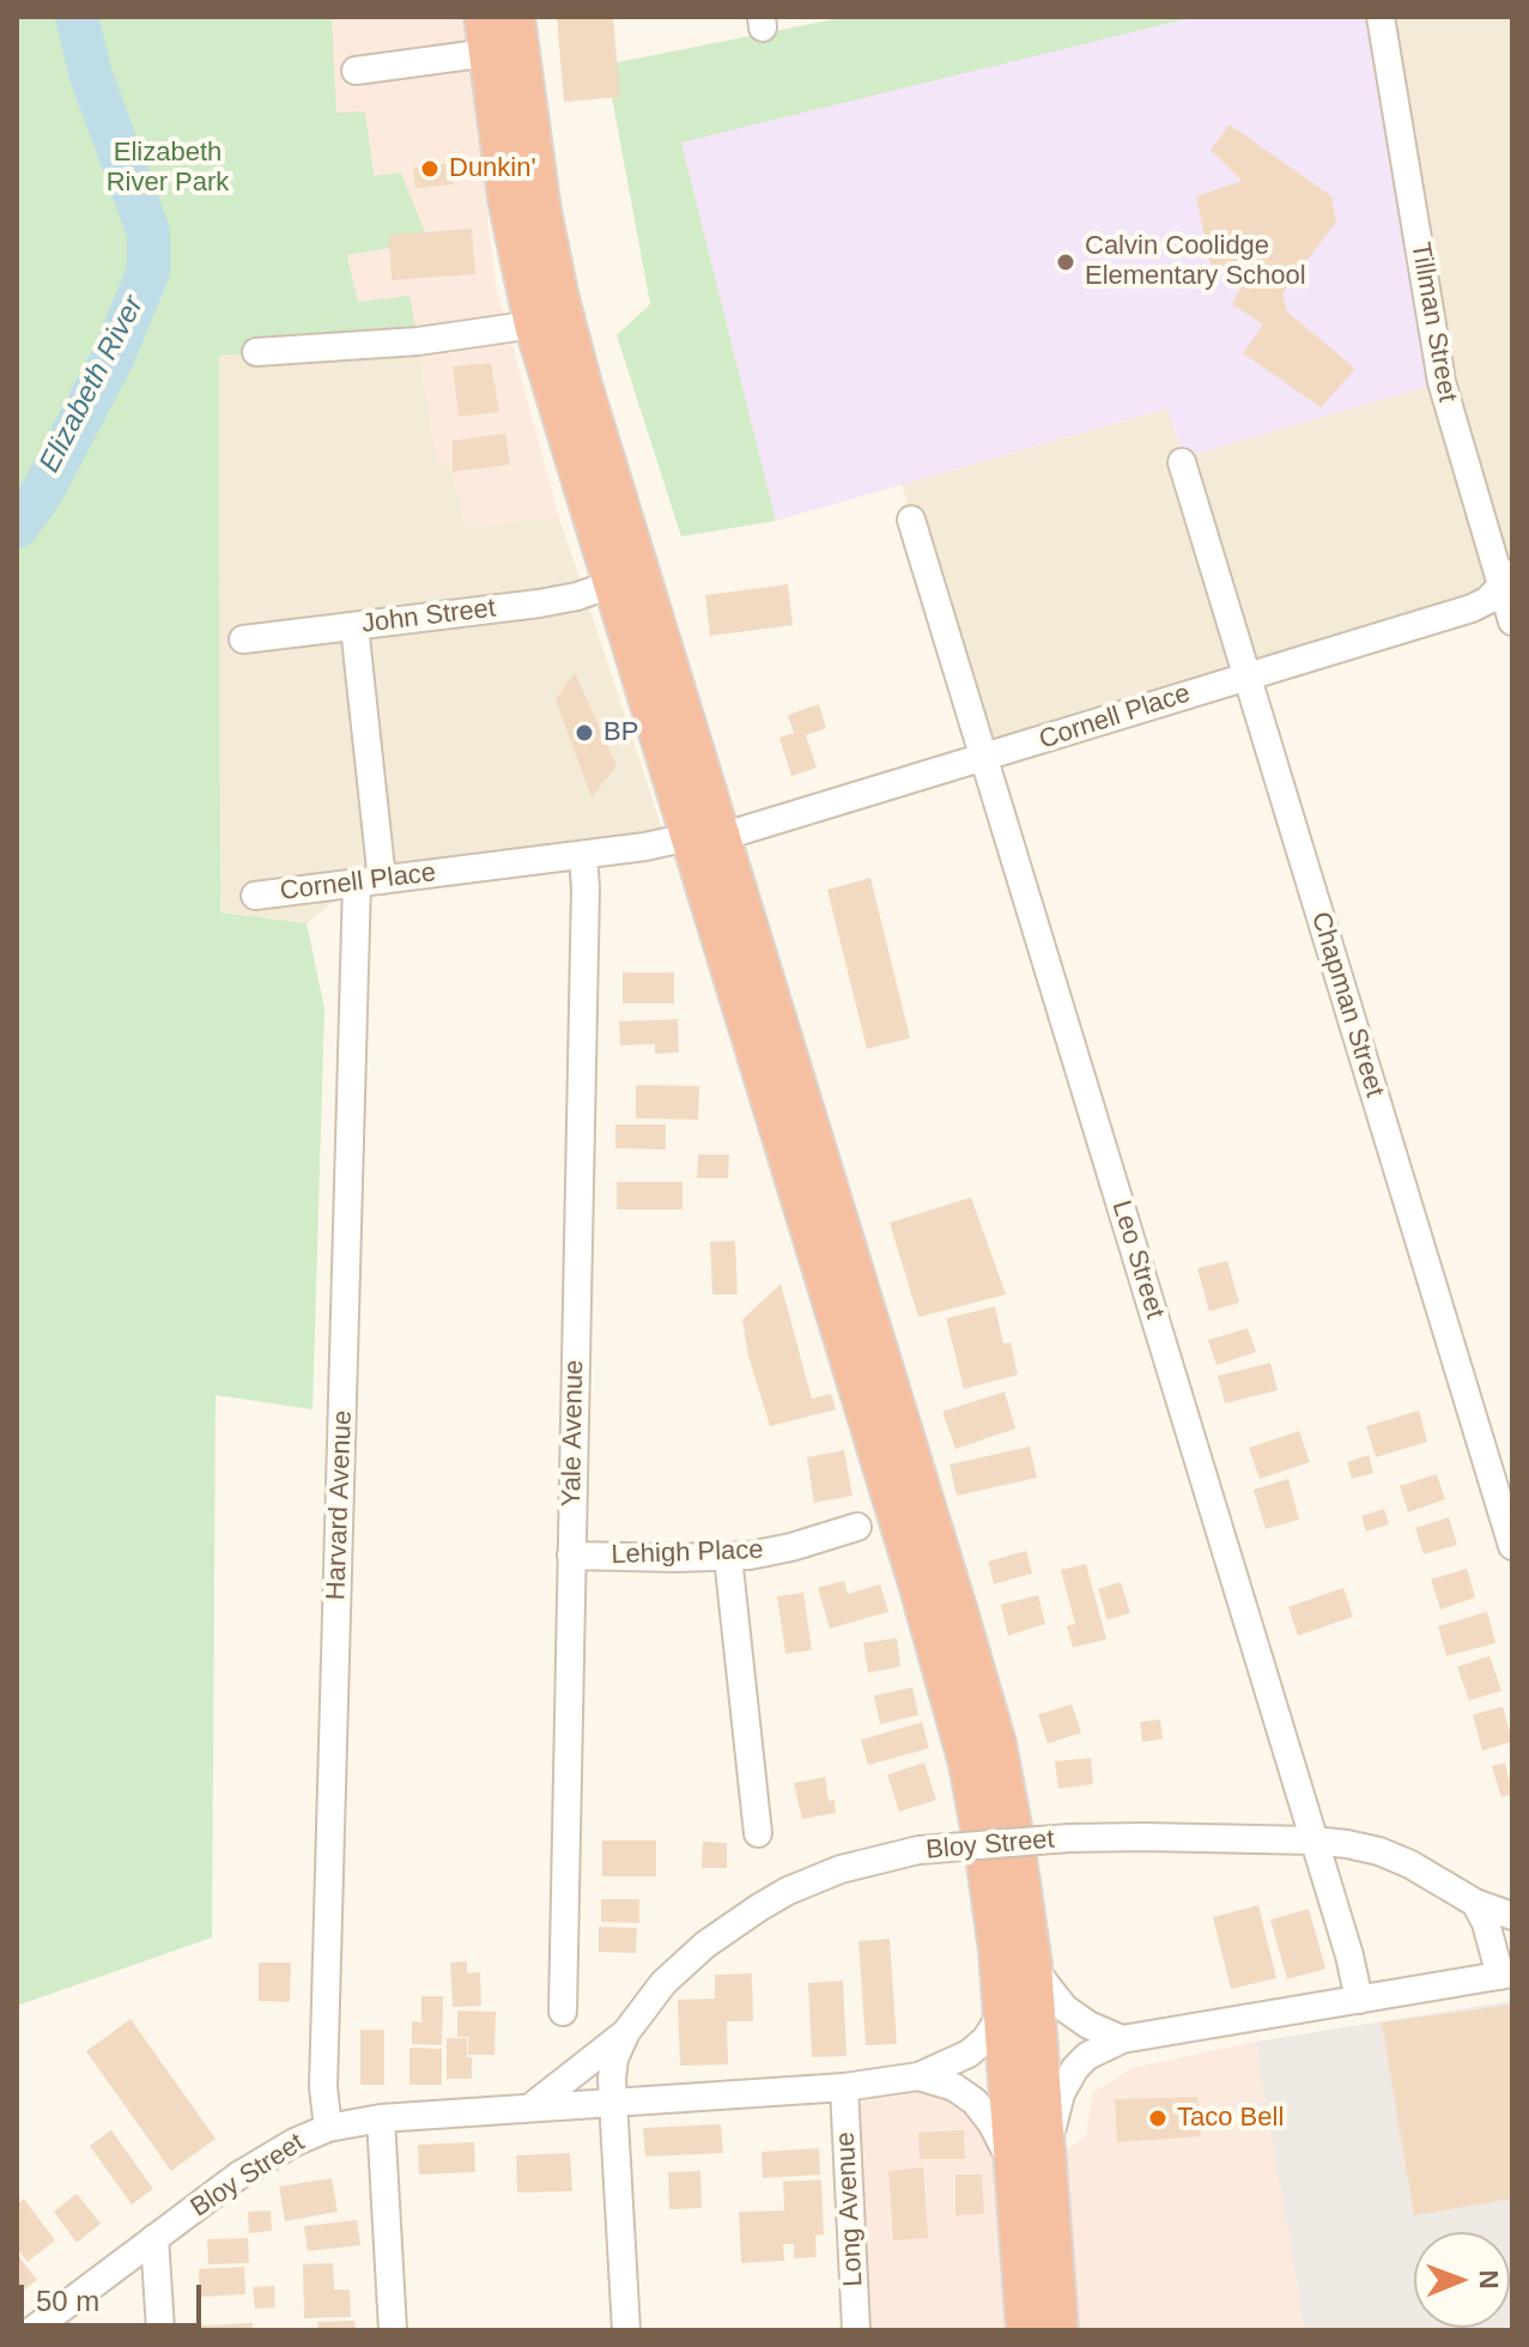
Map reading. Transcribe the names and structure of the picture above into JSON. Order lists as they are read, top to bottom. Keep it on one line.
{"streets":{"street":["Tillman Street","John Street","Cornell Place","Chapman Street","Leo Street","Yale Avenue","Harvard Avenue","Lehigh Place","Bloy Street","Long Avenue"]},"crossings":[["Tillman Street","Cornell Place"],["John Street","Harvard Avenue"],["Cornell Place","Chapman Street"],["Cornell Place","Leo Street"],["Cornell Place","Yale Avenue"],["Cornell Place","Harvard Avenue"],["Leo Street","Bloy Street"],["Yale Avenue","Lehigh Place"],["Harvard Avenue","Bloy Street"],["Bloy Street","Long Avenue"]],"water":["Elizabeth River"],"parks":["Elizabeth River Park"],"places":["Dunkin'","Calvin Coolidge Elementary School","BP","Taco Bell"],"scale_bar":"50 m","north":"right"}
